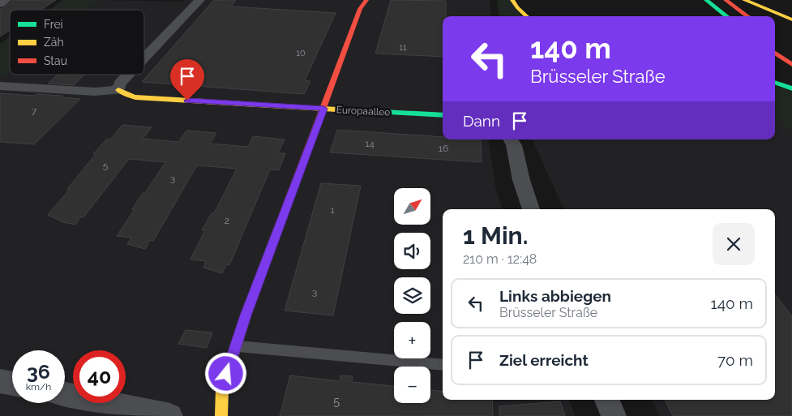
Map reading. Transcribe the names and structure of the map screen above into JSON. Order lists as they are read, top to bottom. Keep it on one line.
{"streets":{"main road":["Europaallee"]},"house_numbers":["11","10","7","14","16","5","3","1","2","3","5"],"legend":["Frei","Zäh","Stau"],"north":"top right","page":{"turn":["140 m","Brüsseler Straße"],"then":"Dann","map_buttons":["+","−"],"heading":["1 Min.","210 m · 12:48"],"list":[{"name":"Links abbiegen","note":"Brüsseler Straße","value":"140 m"},{"name":"Ziel erreicht","value":"70 m"}],"speed":"36 km/h","limit":"40"}}
